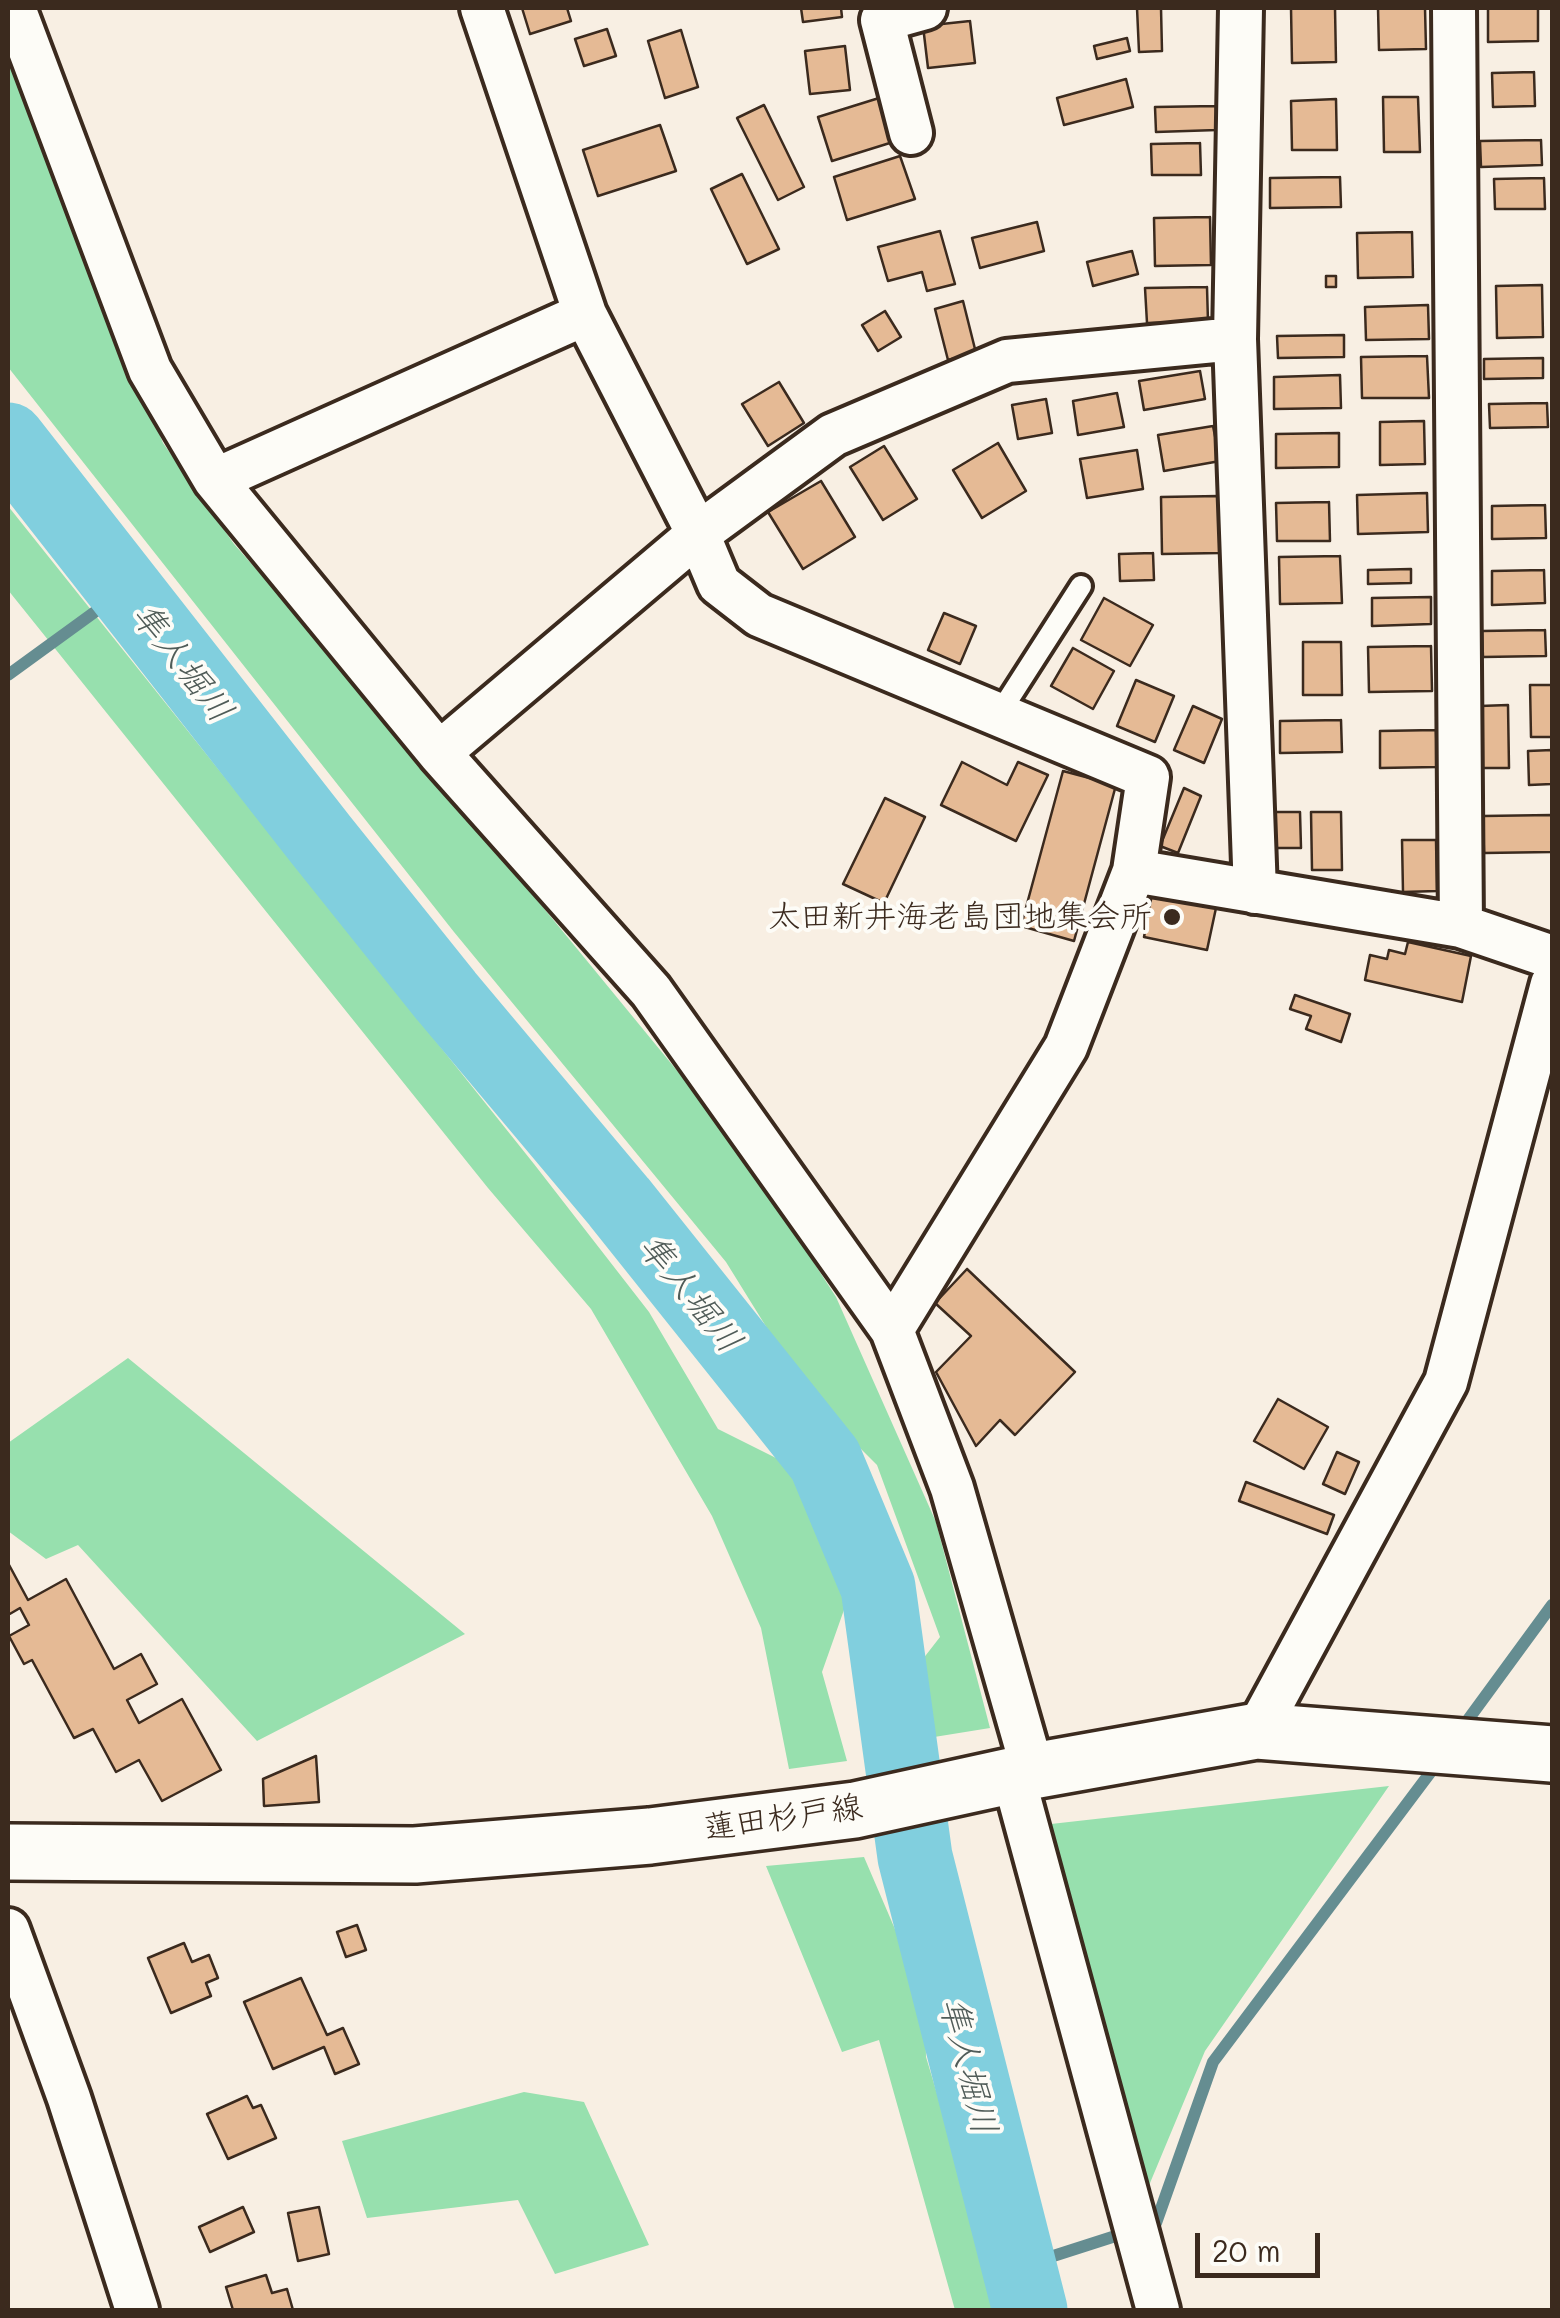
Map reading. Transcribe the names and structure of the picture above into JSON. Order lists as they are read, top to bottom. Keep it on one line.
{"streets":{"main road":["蓮田杉戸線"]},"water":["隼人堀川"],"places":["太田新井海老島団地集会所"],"scale_bar":"20 m"}
